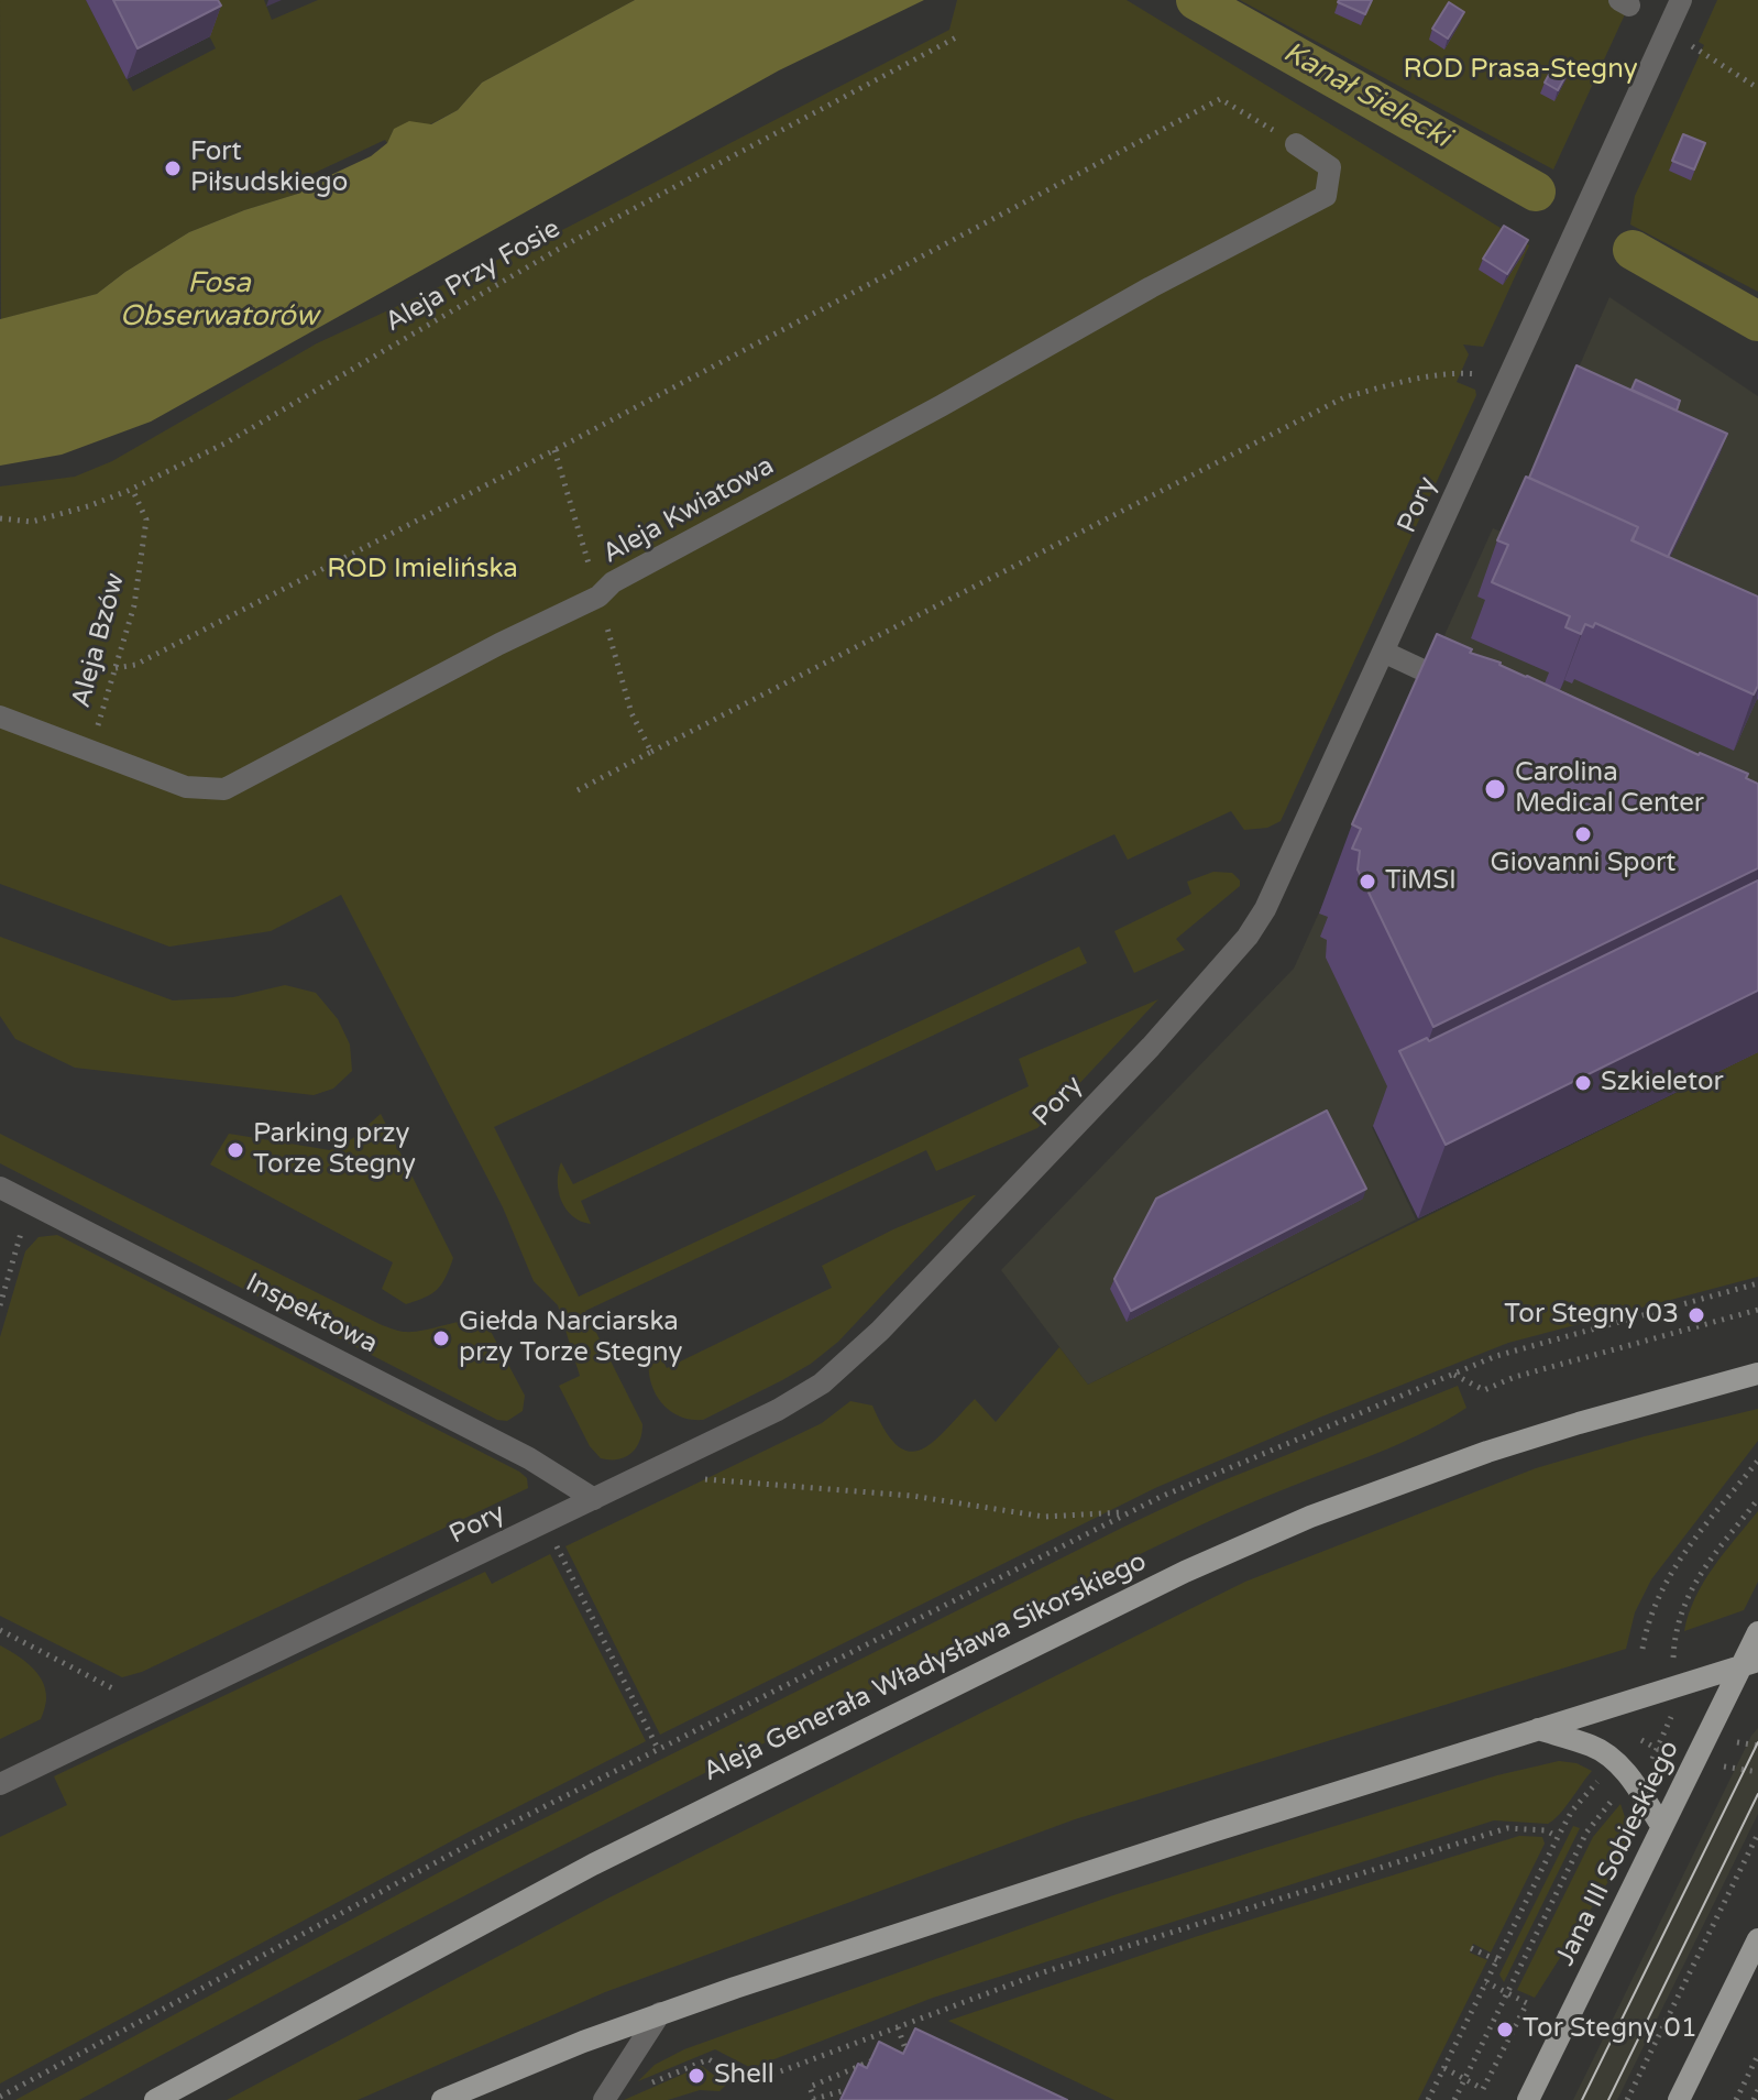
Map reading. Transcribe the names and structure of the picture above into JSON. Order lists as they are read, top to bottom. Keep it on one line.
{"streets":{"main road":["Aleja Generała Władysława Sikorskiego","Jana III Sobieskiego"],"street":["Pory","Aleja Kwiatowa","Inspektowa"],"path":["Aleja Przy Fosie","Aleja Bzów"]},"crossings":[["Aleja Przy Fosie","Aleja Bzów"],["Pory","Inspektowa"],["Aleja Kwiatowa","Aleja Bzów"]],"water":["Kanał Sielecki","Fosa Obserwatorów"],"parks":["ROD Prasa-Stegny","ROD Imielińska"],"places":["Fort Piłsudskiego","Carolina Medical Center","Giovanni Sport","TiMSI","Szkieletor","Parking przy Torze Stegny","Tor Stegny 03","Giełda Narciarska przy Torze Stegny","Tor Stegny 01","Shell"]}
